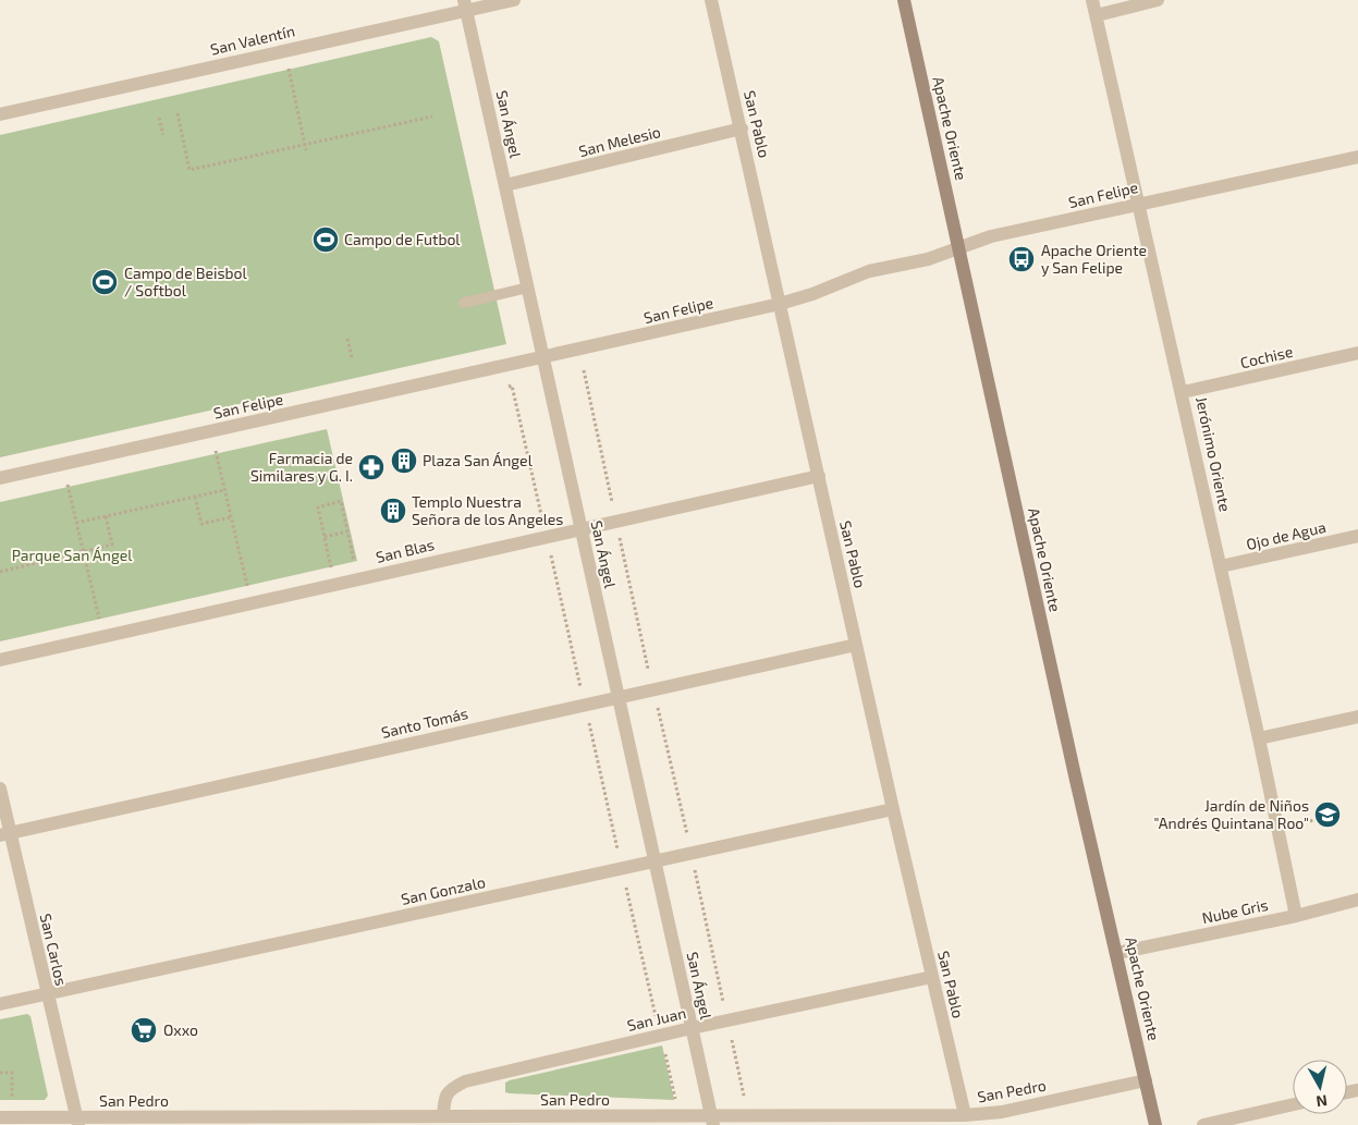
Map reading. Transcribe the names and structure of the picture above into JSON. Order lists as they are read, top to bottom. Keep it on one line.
{"streets":{"street":["San Valentín","San Ángel","San Pablo","Apache Oriente","San Melesio","San Felipe","Cochise","Jerónimo Oriente","Ojo de Agua","San Blas","Santo Tomás","San Gonzalo","Nube Gris","San Carlos","San Juan","San Pedro"]},"crossings":[["San Valentín","San Ángel"],["San Ángel","San Melesio"],["San Ángel","San Felipe"],["San Ángel","San Blas"],["San Ángel","Santo Tomás"],["San Ángel","San Gonzalo"],["San Ángel","San Juan"],["San Ángel","San Pedro"],["San Pablo","San Melesio"],["San Pablo","San Felipe"],["San Pablo","San Blas"],["San Pablo","Santo Tomás"],["San Pablo","San Gonzalo"],["San Pablo","San Juan"],["San Pablo","San Pedro"],["Apache Oriente","San Felipe"],["Apache Oriente","Nube Gris"],["Apache Oriente","San Pedro"],["San Felipe","Jerónimo Oriente"],["Cochise","Jerónimo Oriente"],["Jerónimo Oriente","Ojo de Agua"],["Jerónimo Oriente","Nube Gris"],["Santo Tomás","San Carlos"],["San Gonzalo","San Carlos"],["San Carlos","San Pedro"],["San Juan","San Pedro"]],"parks":["Parque San Ángel"],"places":{"sports":["Campo de Futbol","Campo de Beisbol / Softbol"],"bus stop":["Apache Oriente y San Felipe"],"building":["Plaza San Ángel","Templo Nuestra Señora de los Angeles"],"pharmacy":["Farmacia de Similares y G. I."],"school or university":["Jardín de Niños \"Andrés Quintana Roo\""],"supermarket":["Oxxo"]},"north":"bottom"}
